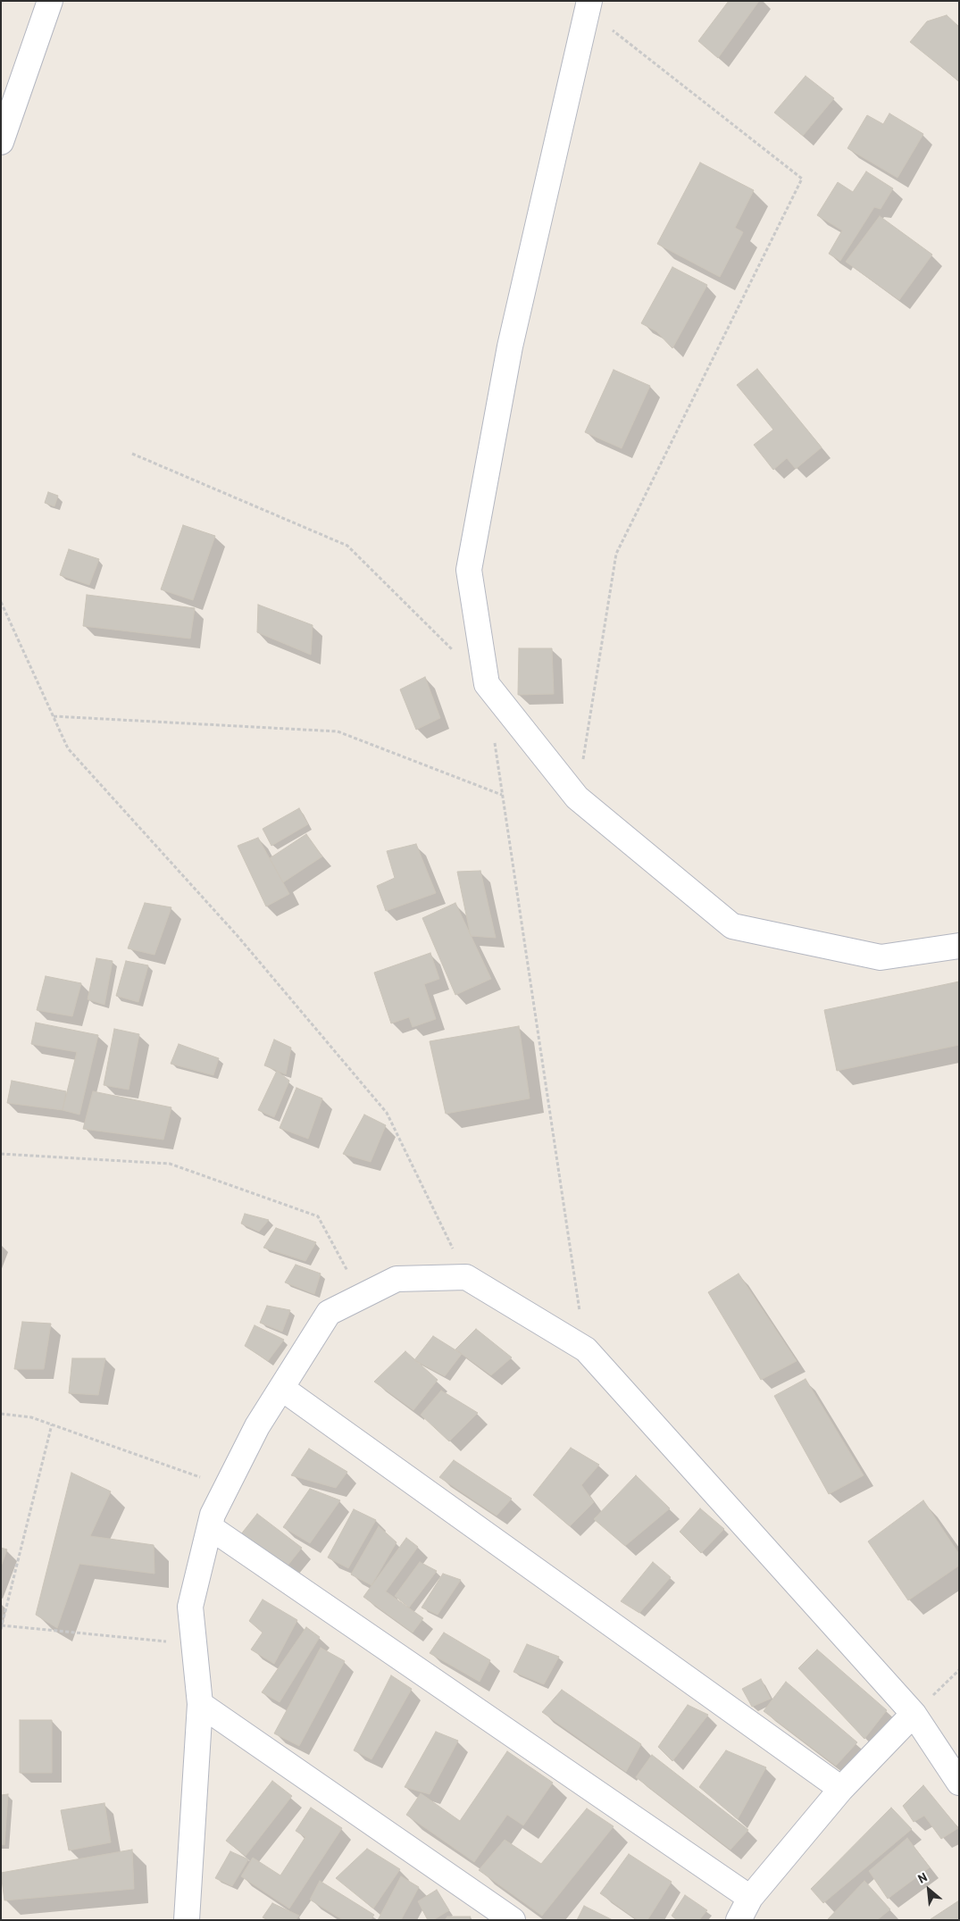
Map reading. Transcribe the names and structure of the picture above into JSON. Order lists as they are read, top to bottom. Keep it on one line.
{"north":"top left"}
